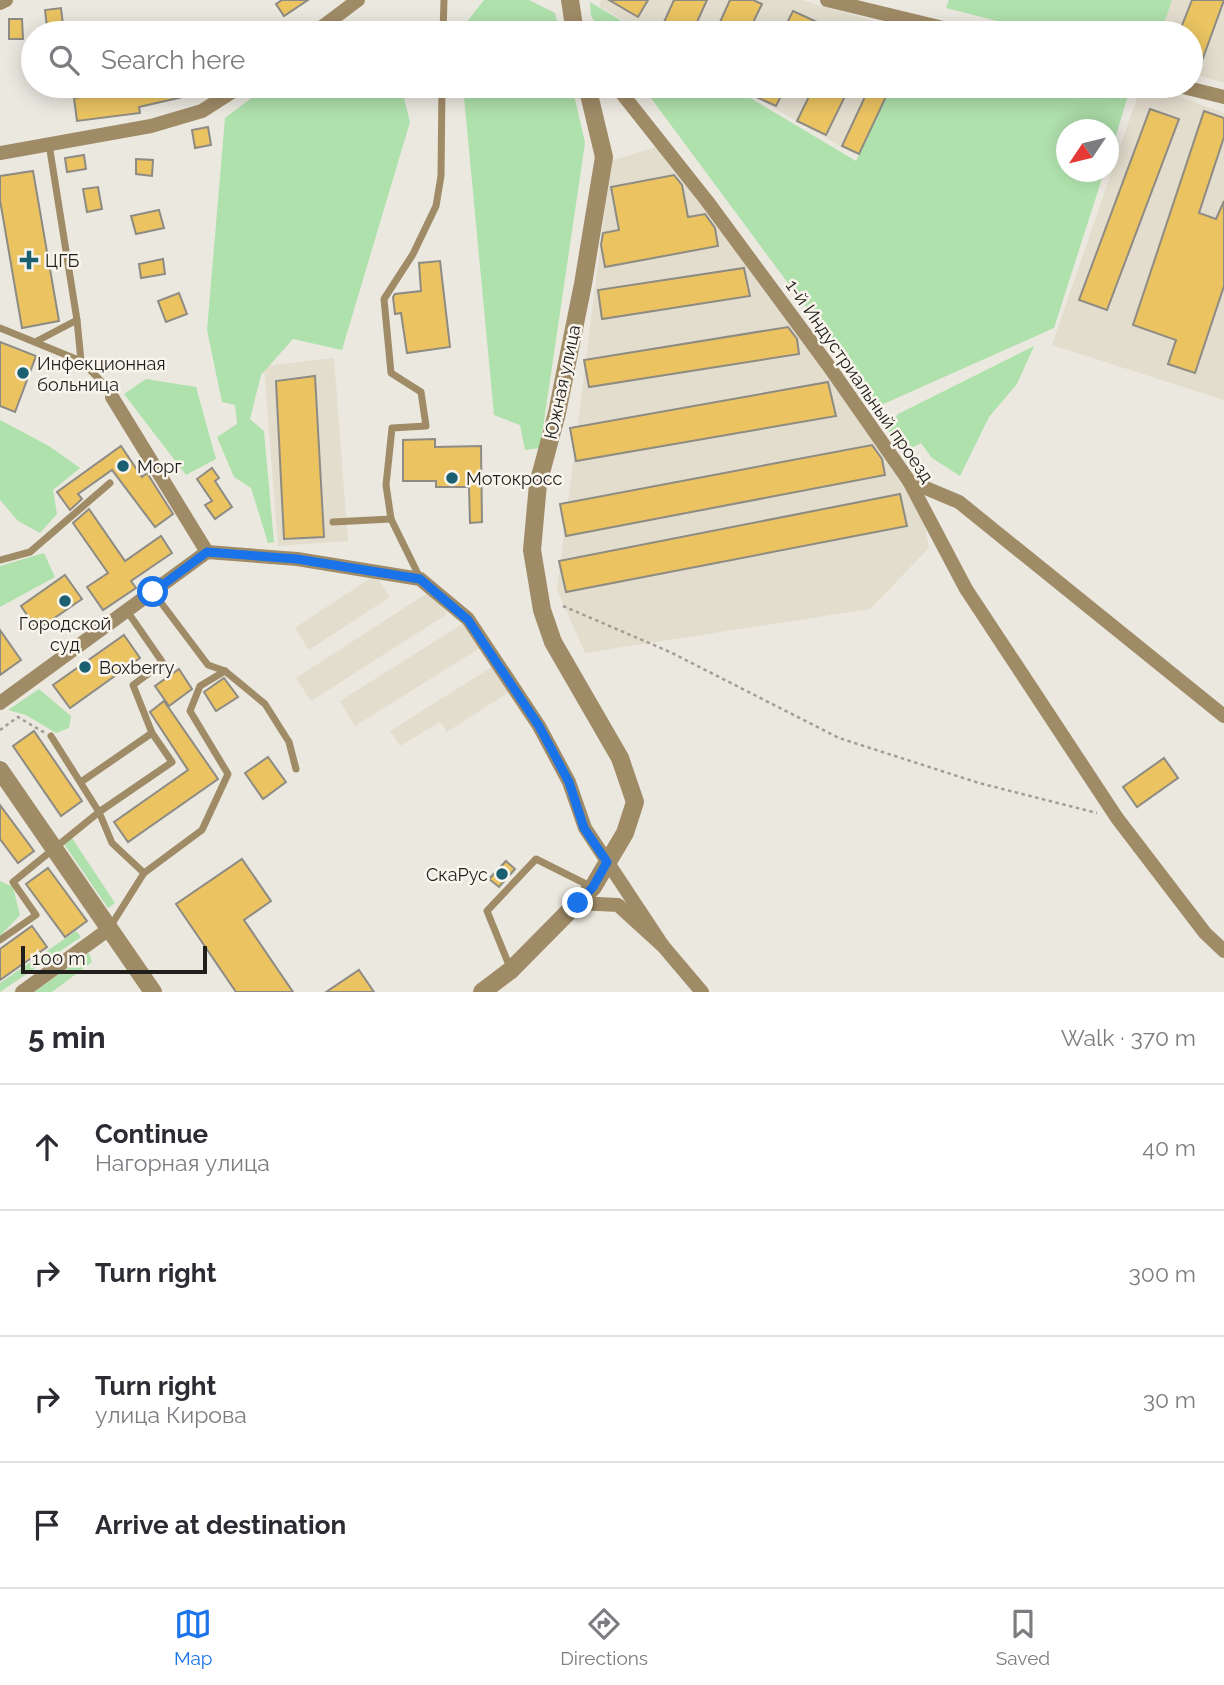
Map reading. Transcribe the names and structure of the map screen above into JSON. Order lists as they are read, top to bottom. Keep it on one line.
{"streets":{"street":["1-й Индустриальный проезд","Южная улица"]},"places":{"health":["ЦГБ"],"other":["Инфекционная больница","Морг","Мотокросс","Городской суд","Boxberry","СкаРус"]},"scale_bar":"100 m","north":"bottom left","page":{"search":"Search here","scale":"100 m","heading":["5 min","Walk · 370 m"],"list":[["Continue","Нагорная улица","40 m"],["Turn right","300 m"],["Turn right","улица Кирова","30 m"],"Arrive at destination"],"nav":["Map","Directions","Saved"]}}
